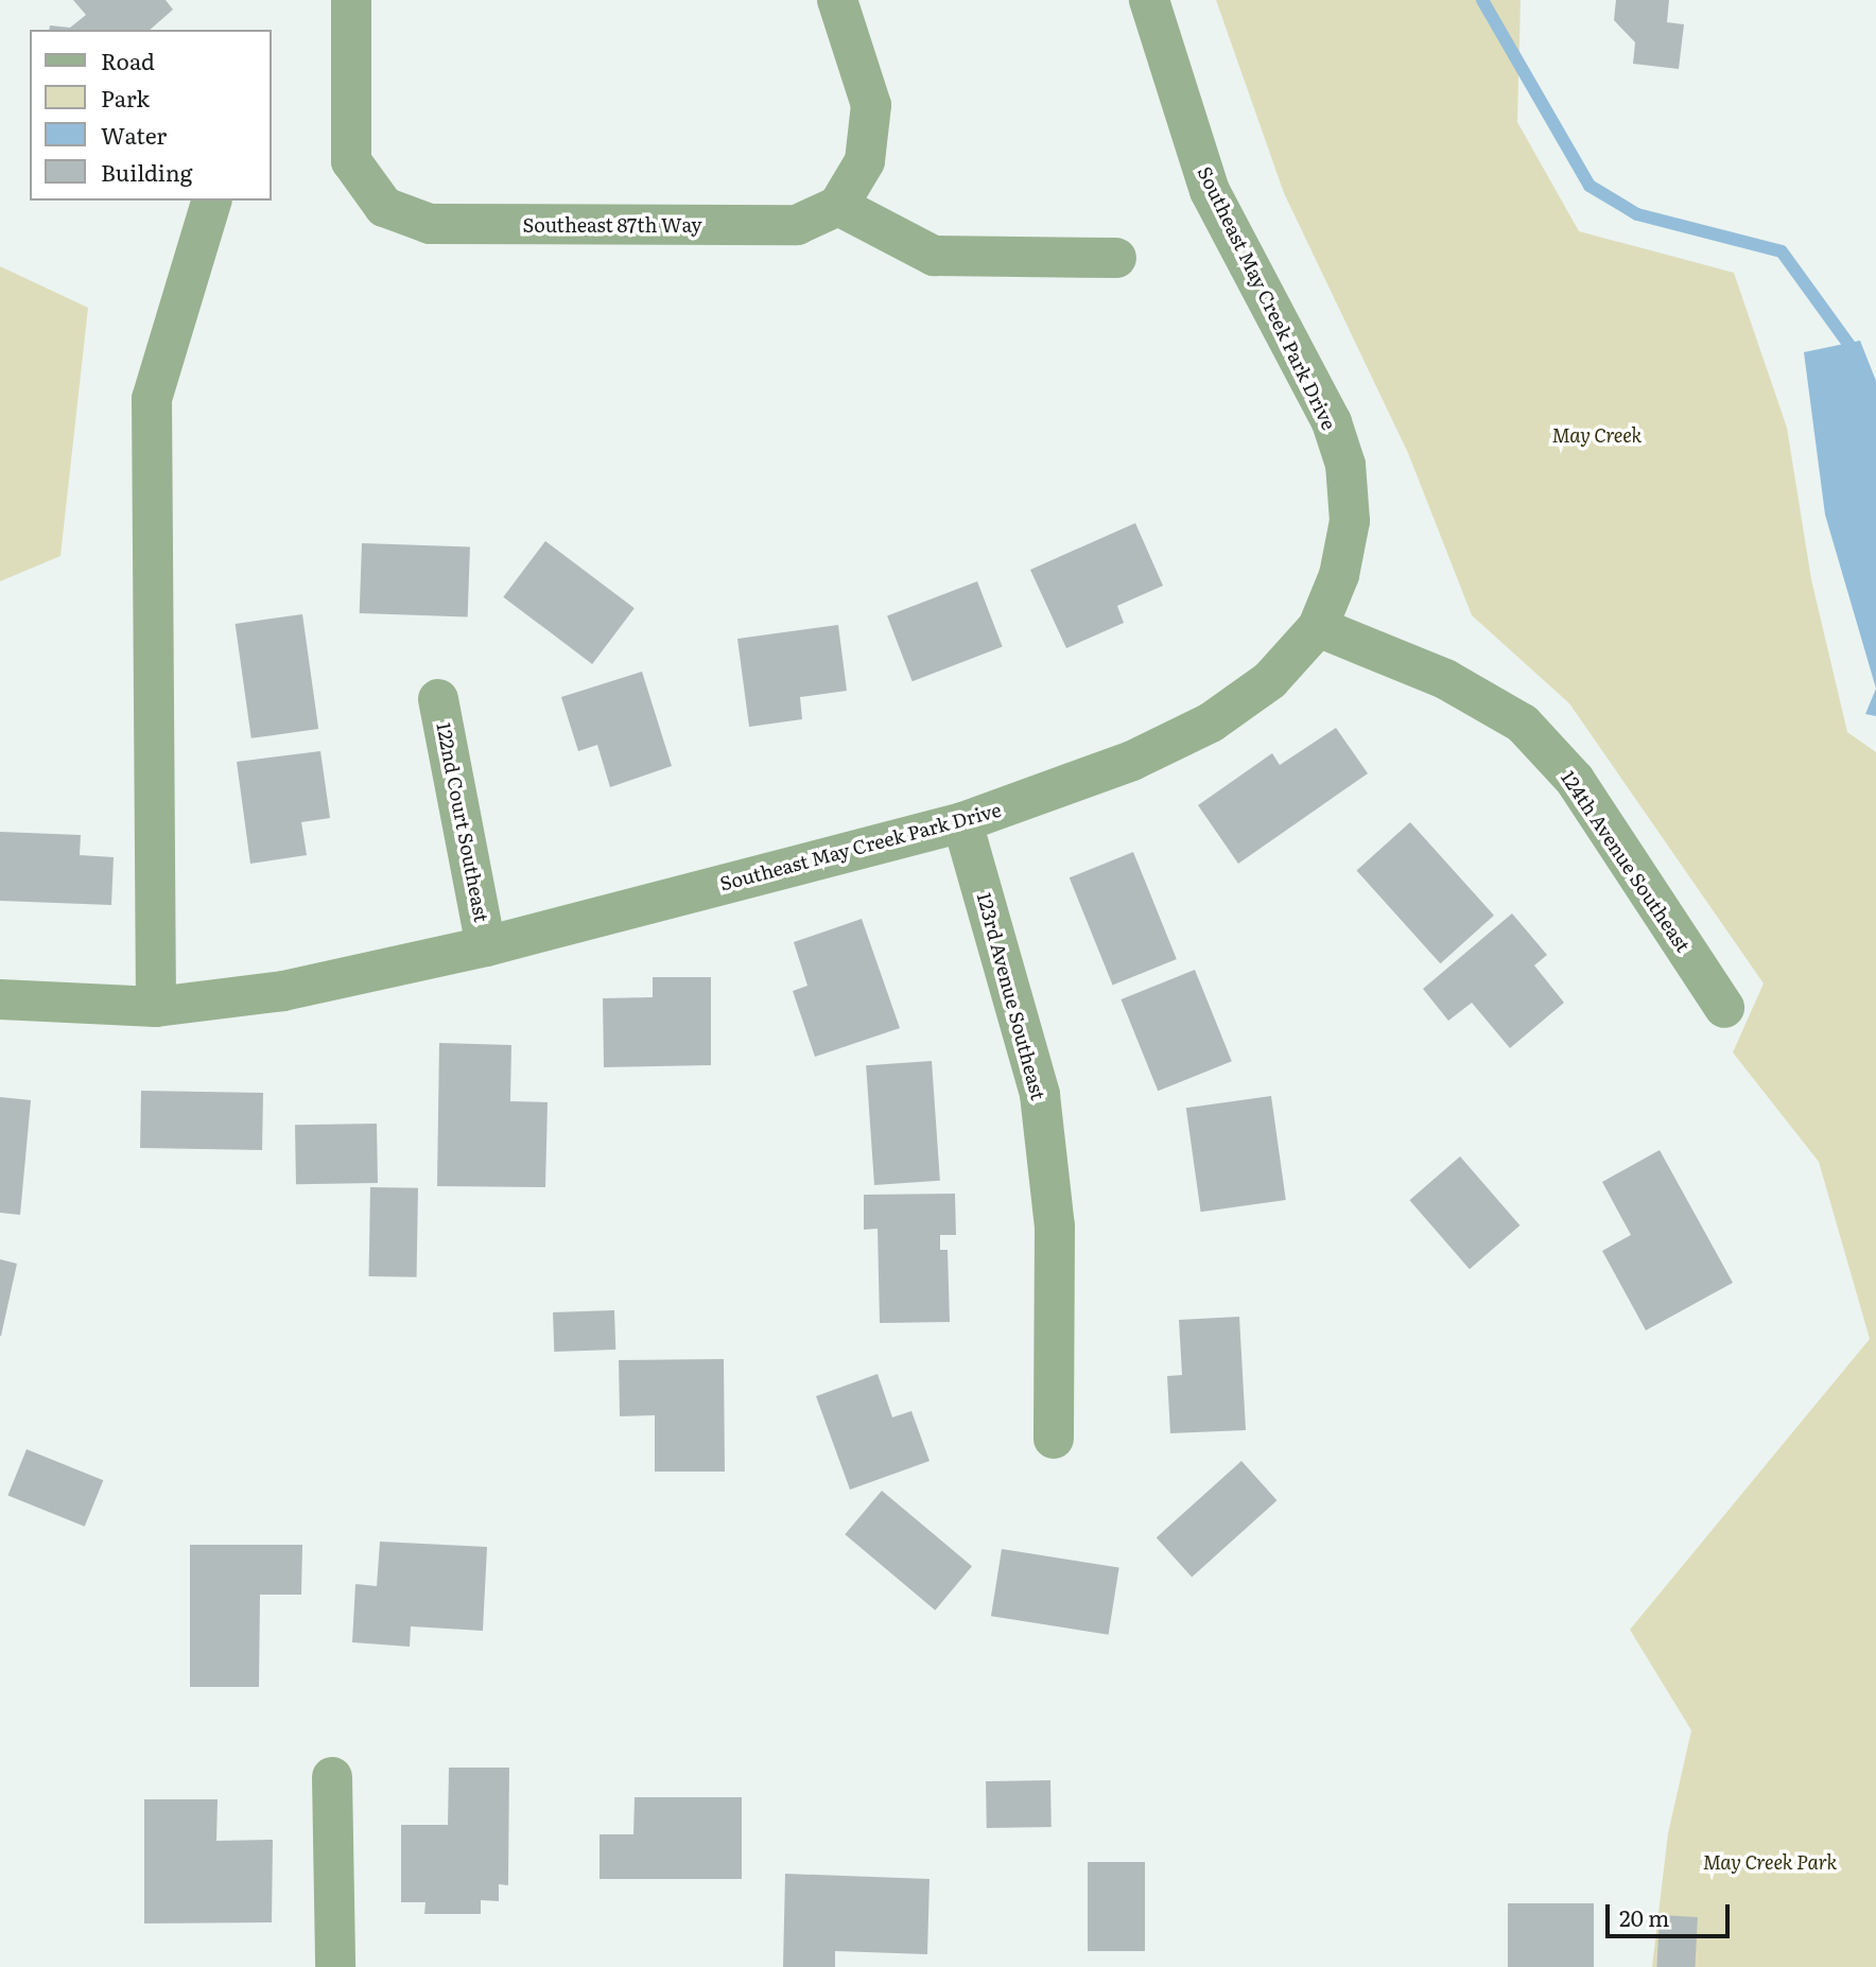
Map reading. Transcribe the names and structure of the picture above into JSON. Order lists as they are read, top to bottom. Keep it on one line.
{"streets":{"street":["Southeast 87th Way","Southeast May Creek Park Drive","122nd Court Southeast","124th Avenue Southeast","123rd Avenue Southeast"]},"crossings":[["Southeast May Creek Park Drive","122nd Court Southeast"],["Southeast May Creek Park Drive","124th Avenue Southeast"],["Southeast May Creek Park Drive","123rd Avenue Southeast"]],"parks":["May Creek","May Creek Park"],"legend":["Road","Park","Water","Building"],"scale_bar":"20 m"}
